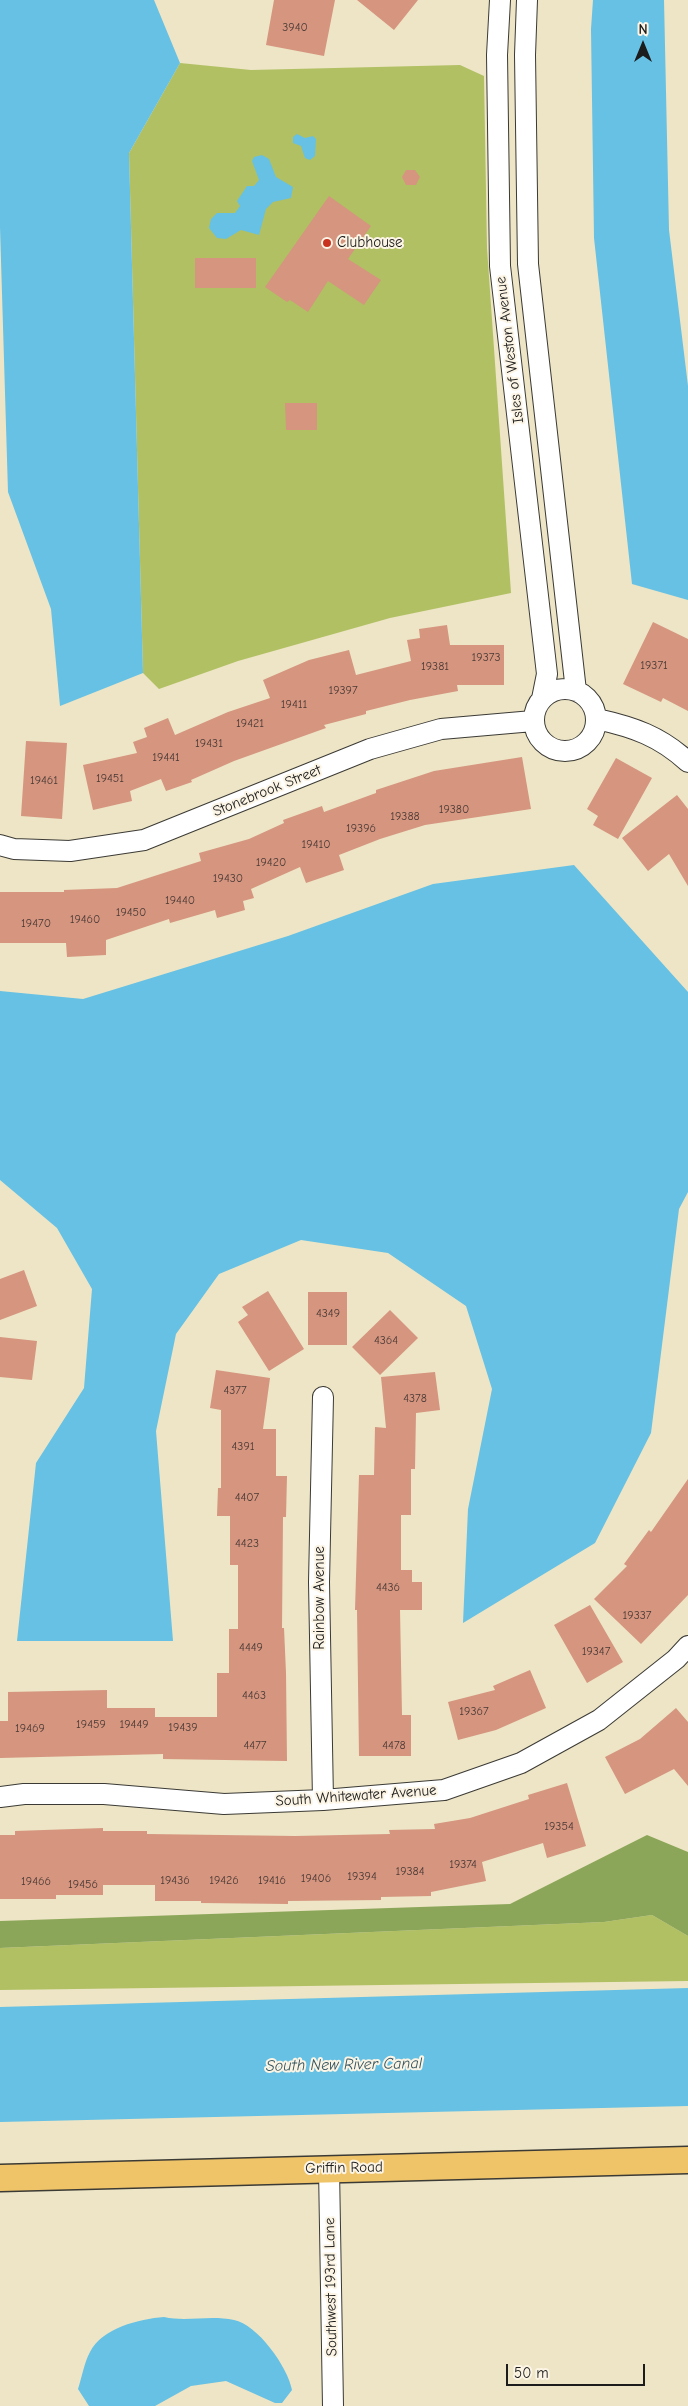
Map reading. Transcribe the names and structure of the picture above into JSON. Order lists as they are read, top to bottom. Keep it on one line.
{"streets":{"main road":["Griffin Road"],"street":["Isles of Weston Avenue","Stonebrook Street","Rainbow Avenue","South Whitewater Avenue","Southwest 193rd Lane"]},"crossings":[["Isles of Weston Avenue","Stonebrook Street"],["Rainbow Avenue","South Whitewater Avenue"],["Griffin Road","Southwest 193rd Lane"]],"water":["South New River Canal"],"places":["Clubhouse"],"house_numbers":["3940","19373","19371","19381","19397","19411","19421","19431","19441","19451","19461","19380","19388","19396","19410","19420","19430","19440","19450","19460","19470","4349","4364","4377","4378","4391","4407","4423","4436","19337","4449","19347","4463","19367","19459","19449","19439","19469","4477","4478","19354","19374","19384","19394","19406","19436","19426","19416","19466","19456"],"scale_bar":"50 m","north":"top"}
